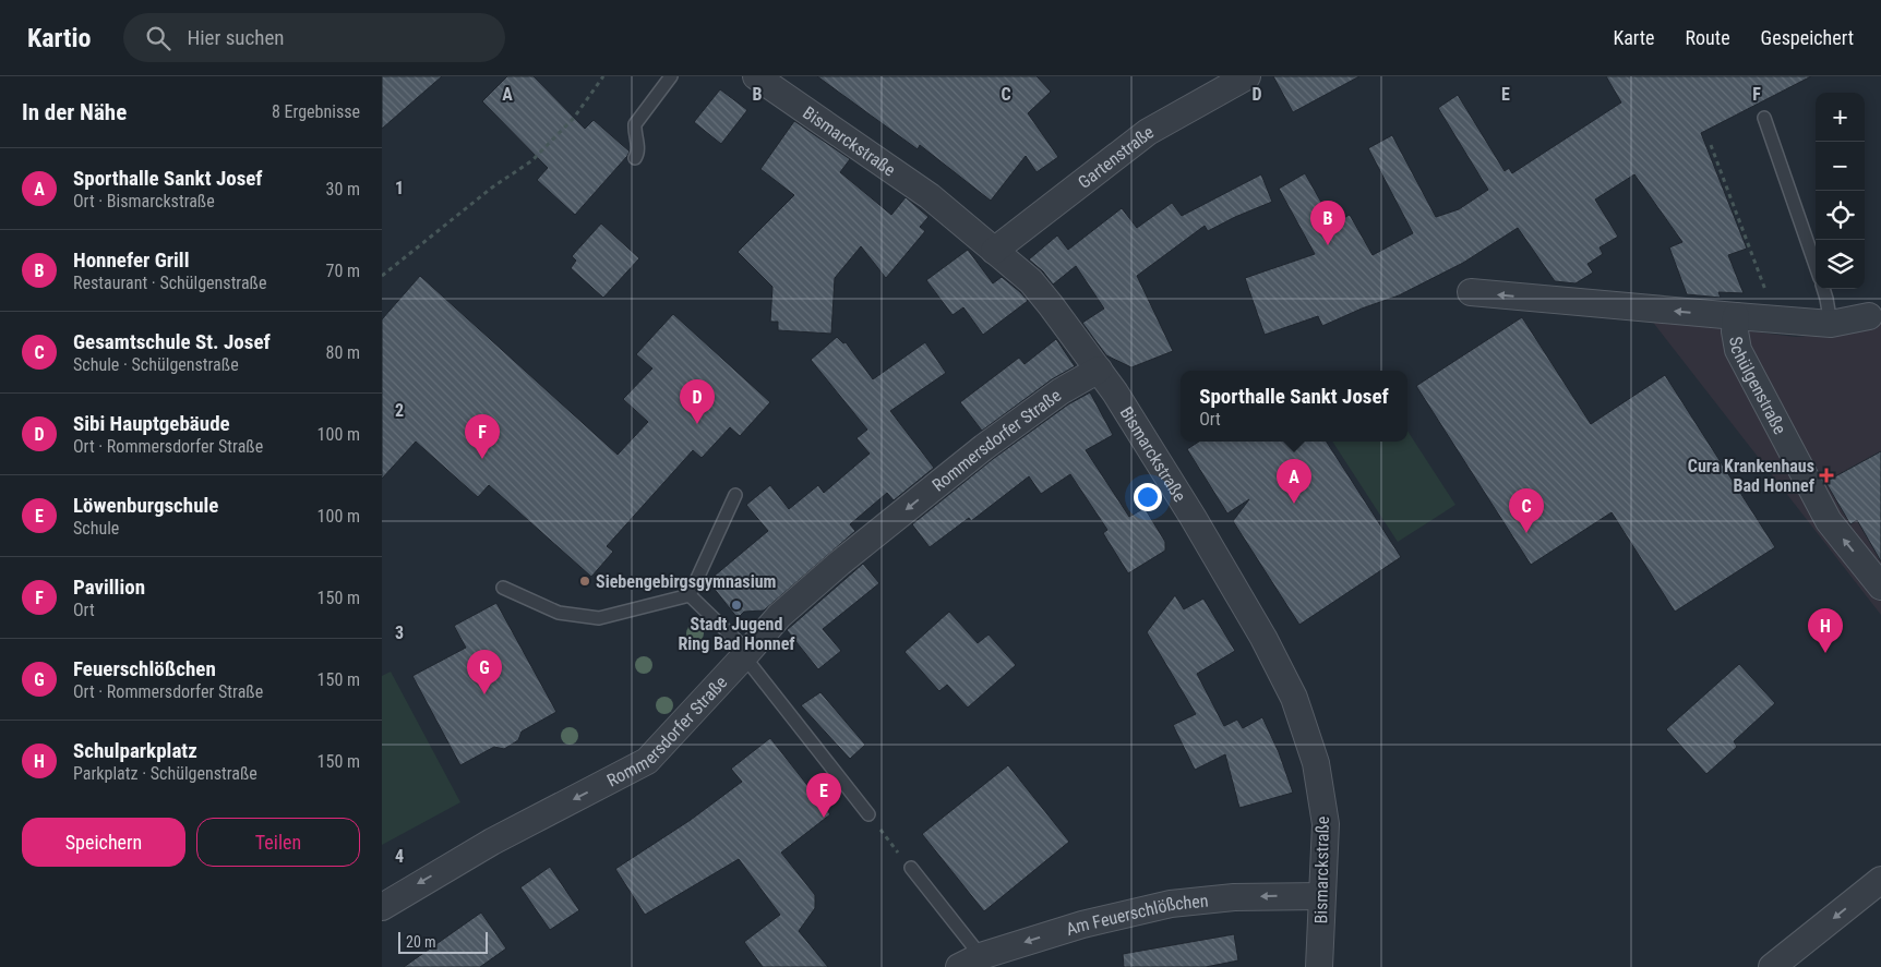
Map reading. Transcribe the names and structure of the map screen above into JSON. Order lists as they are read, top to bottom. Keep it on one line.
{"streets":{"street":["Bismarckstraße","Gartenstraße","Schülgenstraße","Rommersdorfer Straße","Am Feuerschlößchen"]},"crossings":[["Bismarckstraße","Gartenstraße"],["Bismarckstraße","Rommersdorfer Straße"],["Bismarckstraße","Am Feuerschlößchen"]],"one_way":["Schülgenstraße","Rommersdorfer Straße","Am Feuerschlößchen"],"places":{"health":["Cura Krankenhaus Bad Honnef"],"other":["Siebengebirgsgymnasium","Stadt Jugend Ring Bad Honnef"]},"scale_bar":"20 m","page":{"header":"Kartio","search":"Hier suchen","nav":["Karte","Route","Gespeichert"],"heading":["In der Nähe","8 Ergebnisse"],"map_buttons":["+","−"],"list":[{"mark":"A","name":"Sporthalle Sankt Josef","note":"Ort · Bismarckstraße","value":"30 m"},{"mark":"B","name":"Honnefer Grill","note":"Restaurant · Schülgenstraße","value":"70 m"},{"mark":"C","name":"Gesamtschule St. Josef","note":"Schule · Schülgenstraße","value":"80 m"},{"mark":"D","name":"Sibi Hauptgebäude","note":"Ort · Rommersdorfer Straße","value":"100 m"},{"mark":"E","name":"Löwenburgschule","note":"Schule","value":"100 m"},{"mark":"F","name":"Pavillion","note":"Ort","value":"150 m"},{"mark":"G","name":"Feuerschlößchen","note":"Ort · Rommersdorfer Straße","value":"150 m"},{"mark":"H","name":"Schulparkplatz","note":"Parkplatz · Schülgenstraße","value":"150 m"}],"pins":["B","D","F","A","C","H","G","E"],"popup":["Sporthalle Sankt Josef","Ort"],"buttons":["Speichern","Teilen"],"scale":"20 m"},"grid":{"columns":["A","B","C","D","E","F"],"rows":["1","2","3","4"]}}
